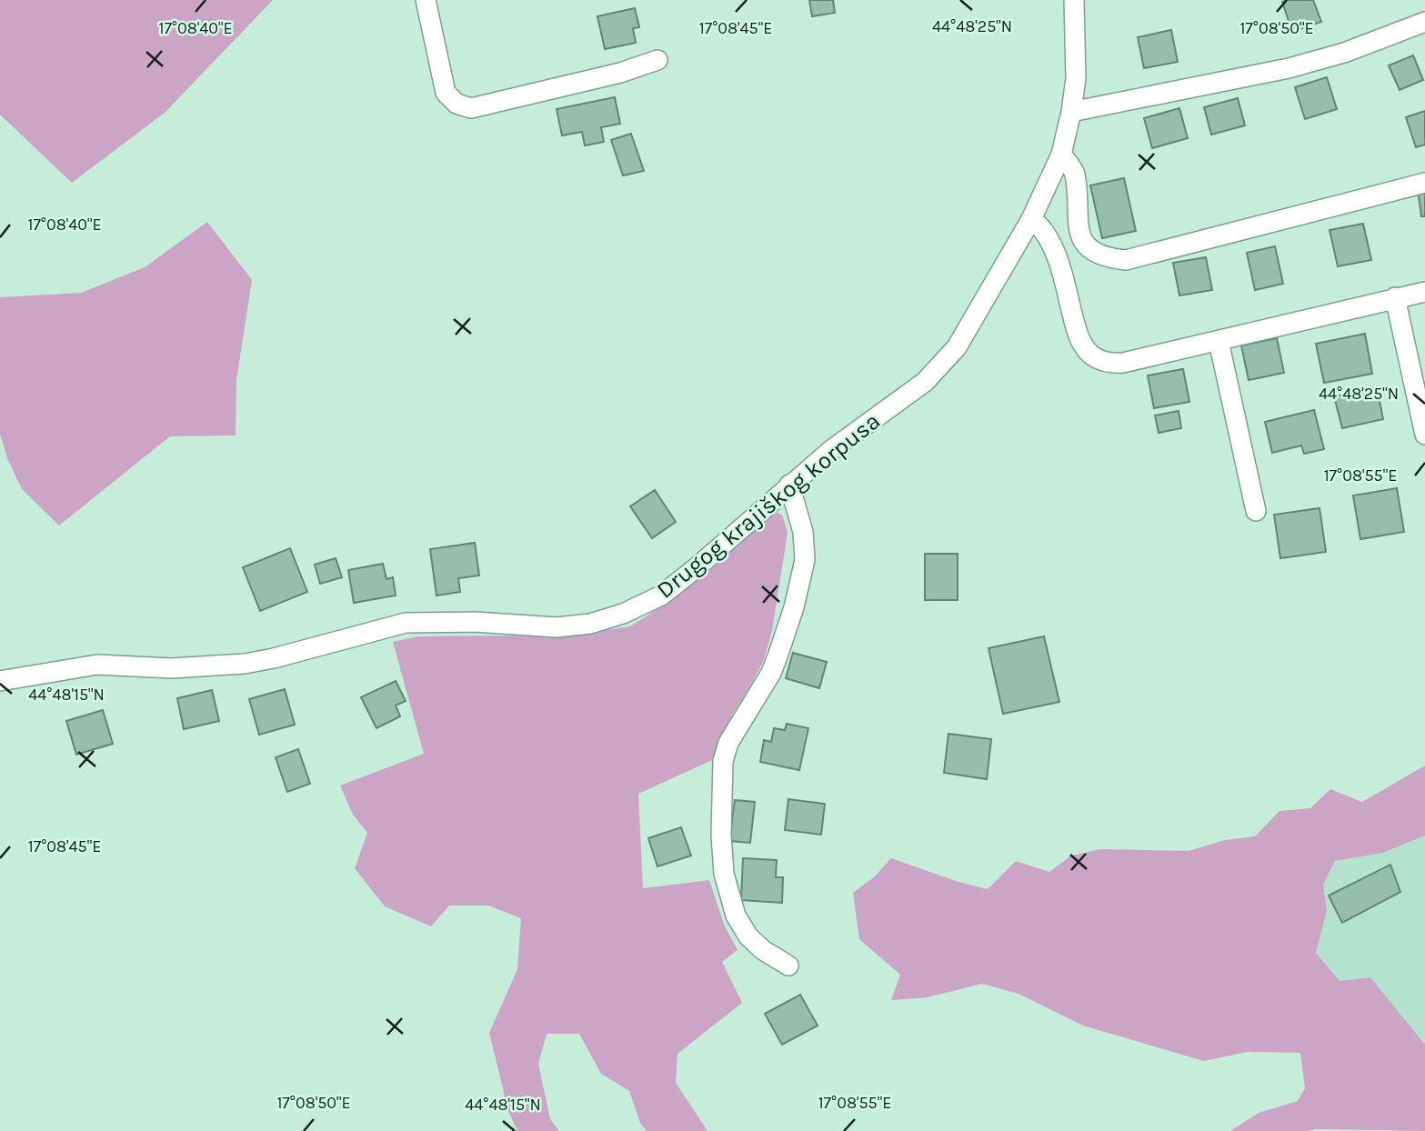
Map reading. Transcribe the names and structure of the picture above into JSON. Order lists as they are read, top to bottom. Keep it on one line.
{"streets":{"street":["Drugog krajiškog korpusa"]},"coordinates":["44°48'25\"N","17°08'45\"E","17°08'50\"E","17°08'40\"E","17°08'55\"E","44°48'15\"N"]}
